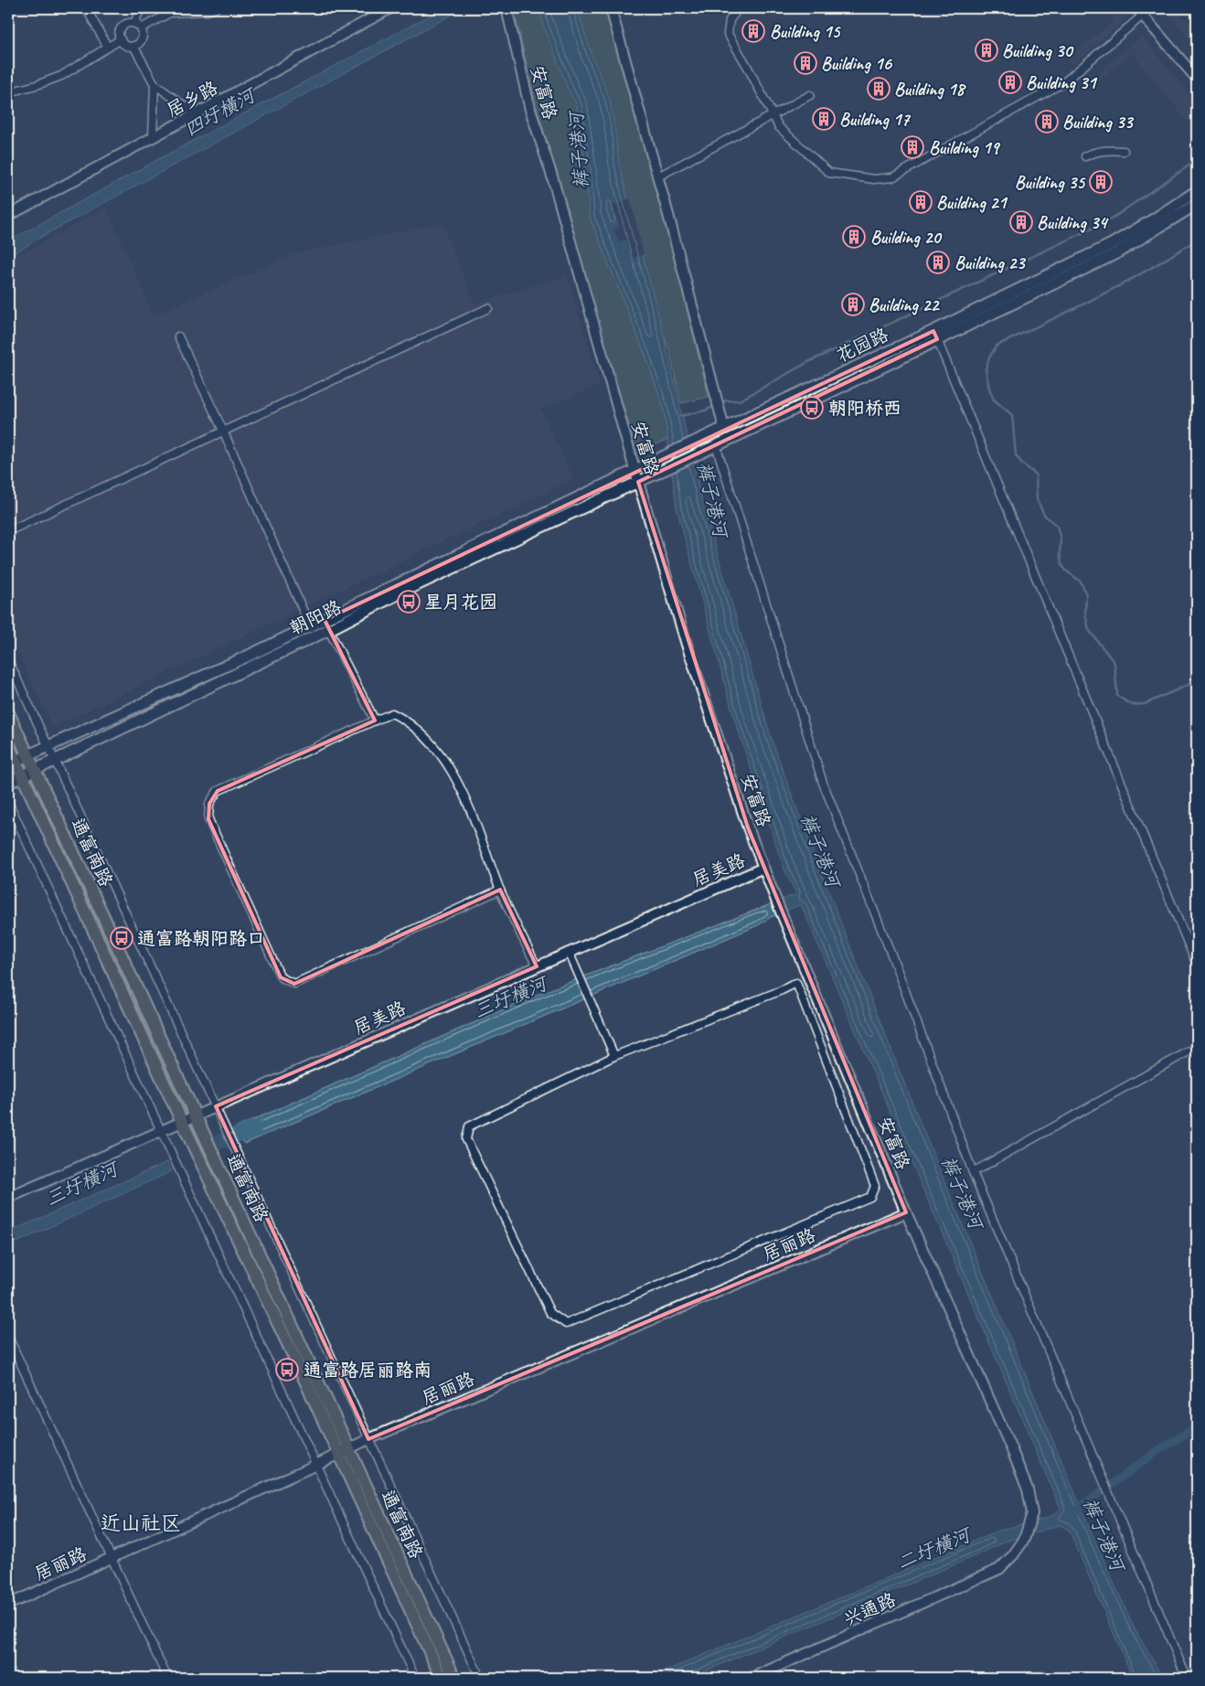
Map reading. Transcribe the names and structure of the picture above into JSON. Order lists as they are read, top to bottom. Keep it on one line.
{"streets":{"main road":["花园路","朝阳路","通富南路"],"street":["安富路","居乡路","居美路","居丽路","兴通路"]},"crossings":[["安富路","花园路"],["安富路","朝阳路"],["安富路","居美路"],["安富路","居丽路"],["安富路","兴通路"],["花园路","朝阳路"],["朝阳路","通富南路"],["通富南路","居美路"],["通富南路","居丽路"]],"districts":["近山社区"],"water":["四圩横河","裤子港河","三圩横河","二圩横河"],"places":{"building":["Building 15","Building 30","Building 16","Building 31","Building 18","Building 17","Building 33","Building 19","Building 35","Building 21","Building 34","Building 20","Building 23","Building 22"],"bus stop":["朝阳桥西","星月花园","通富路朝阳路口","通富路居丽路南"]}}
